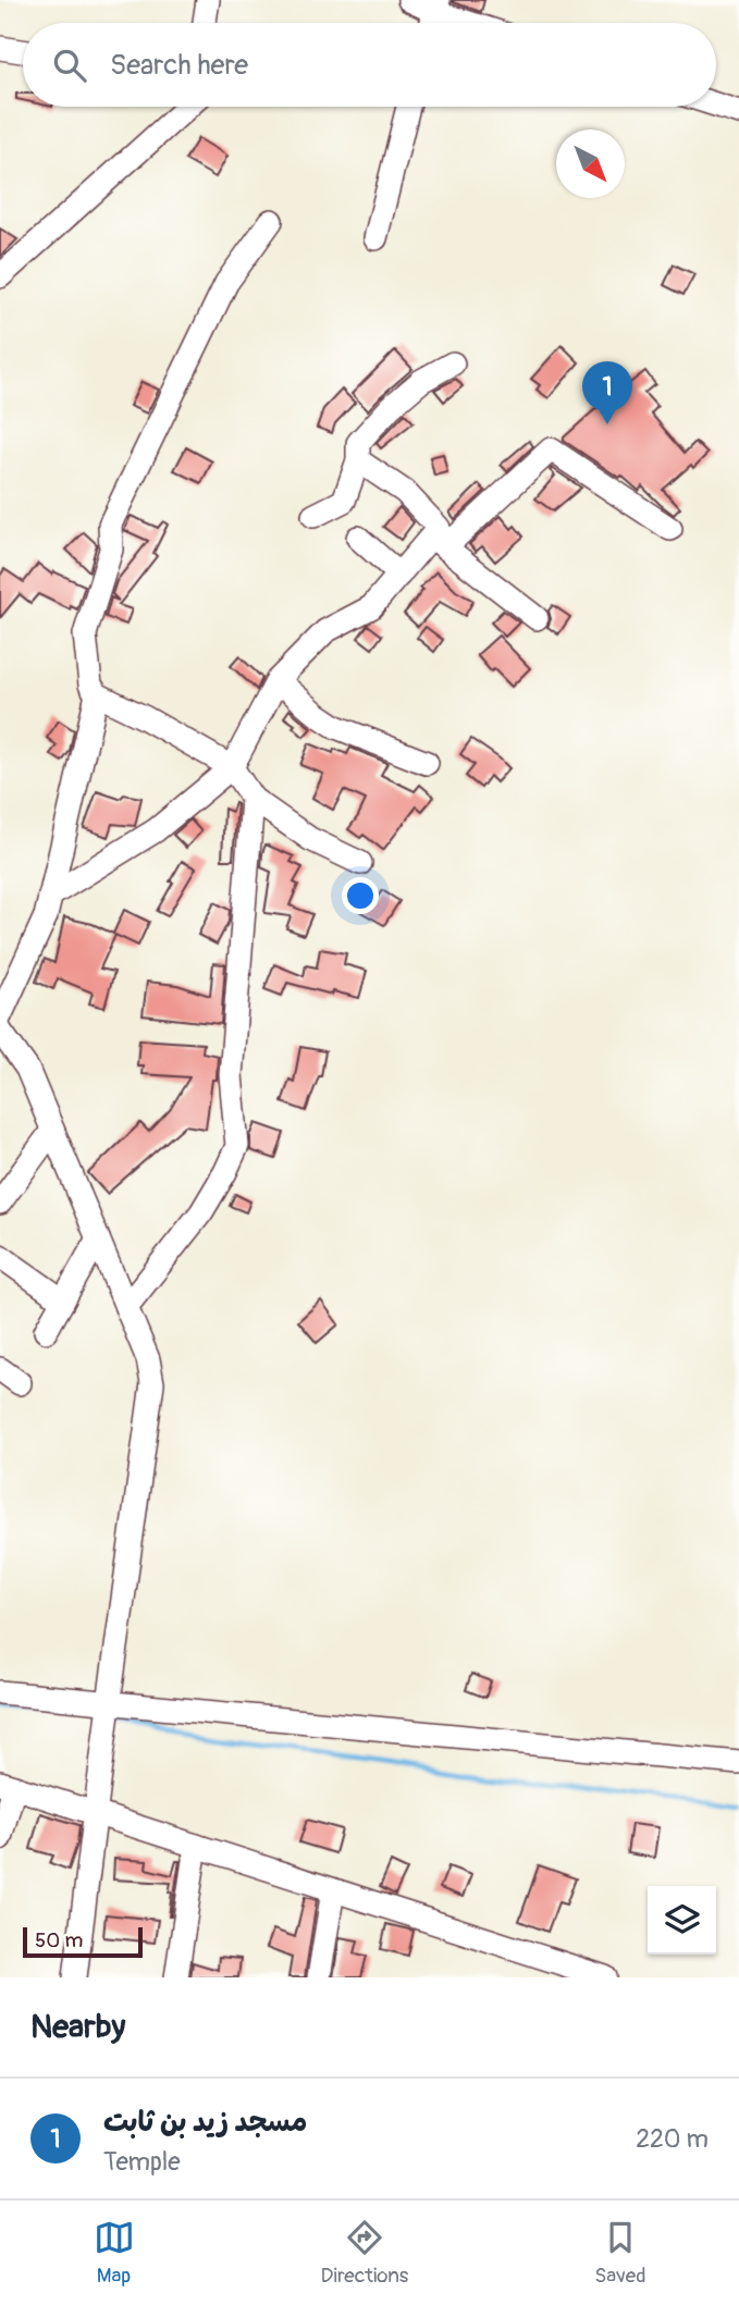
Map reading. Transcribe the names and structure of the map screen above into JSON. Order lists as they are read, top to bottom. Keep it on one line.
{"scale_bar":"50 m","north":"bottom right","page":{"search":"Search here","pins":"1","scale":"50 m","heading":"Nearby","list":[{"mark":"1","name":"مسجد زيد بن ثابت","note":"Temple","value":"220 m"}],"nav":["Map","Directions","Saved"]}}
